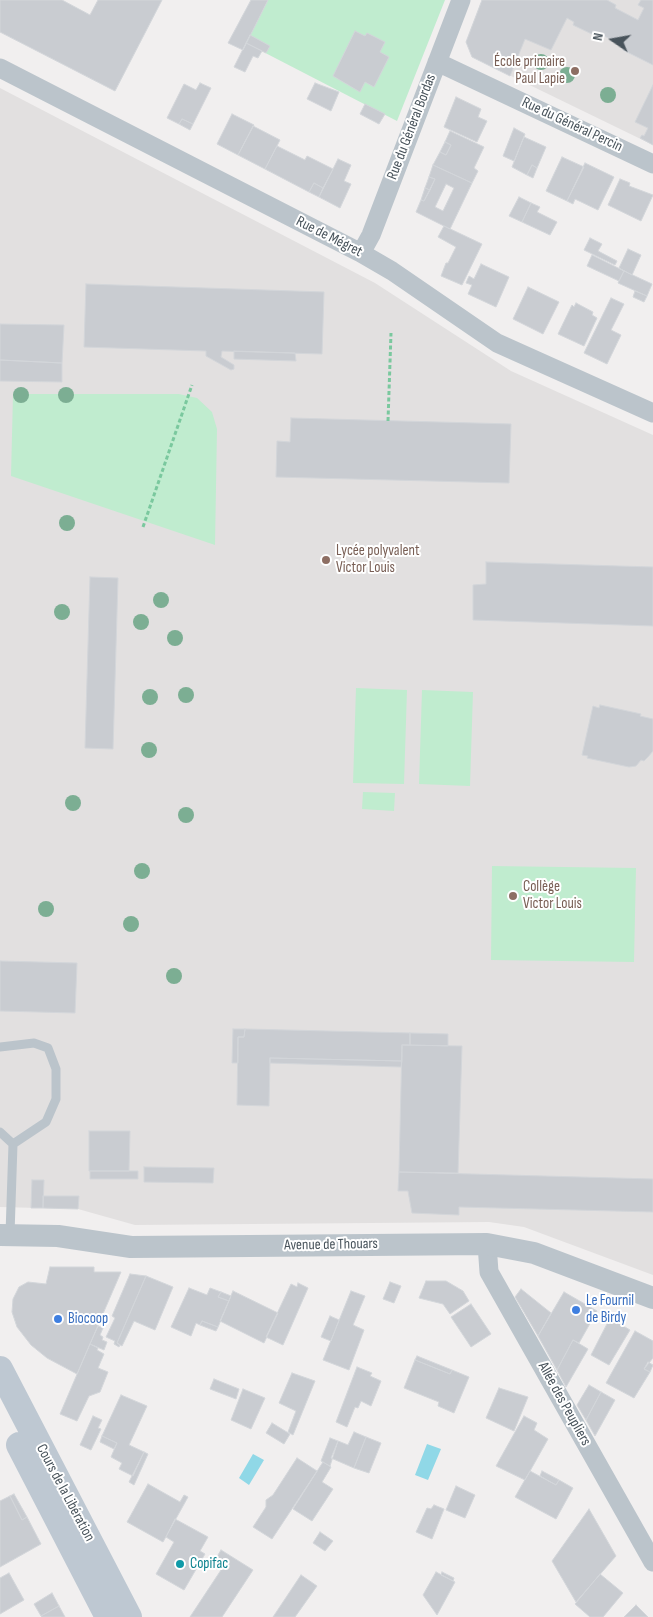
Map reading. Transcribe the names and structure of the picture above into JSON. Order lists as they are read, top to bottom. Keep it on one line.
{"streets":{"main road":["Cours de la Libération"],"street":["Rue du Général Percin","Rue du Général Bordas","Rue de Mégret","Avenue de Thouars","Allée des Peupliers"]},"crossings":[["Rue du Général Percin","Rue du Général Bordas"],["Rue du Général Bordas","Rue de Mégret"],["Avenue de Thouars","Allée des Peupliers"]],"places":["École primaire Paul Lapie","Lycée polyvalent Victor Louis","Collège Victor Louis","Le Fournil de Birdy","Biocoop","Copifac"],"north":"left"}
